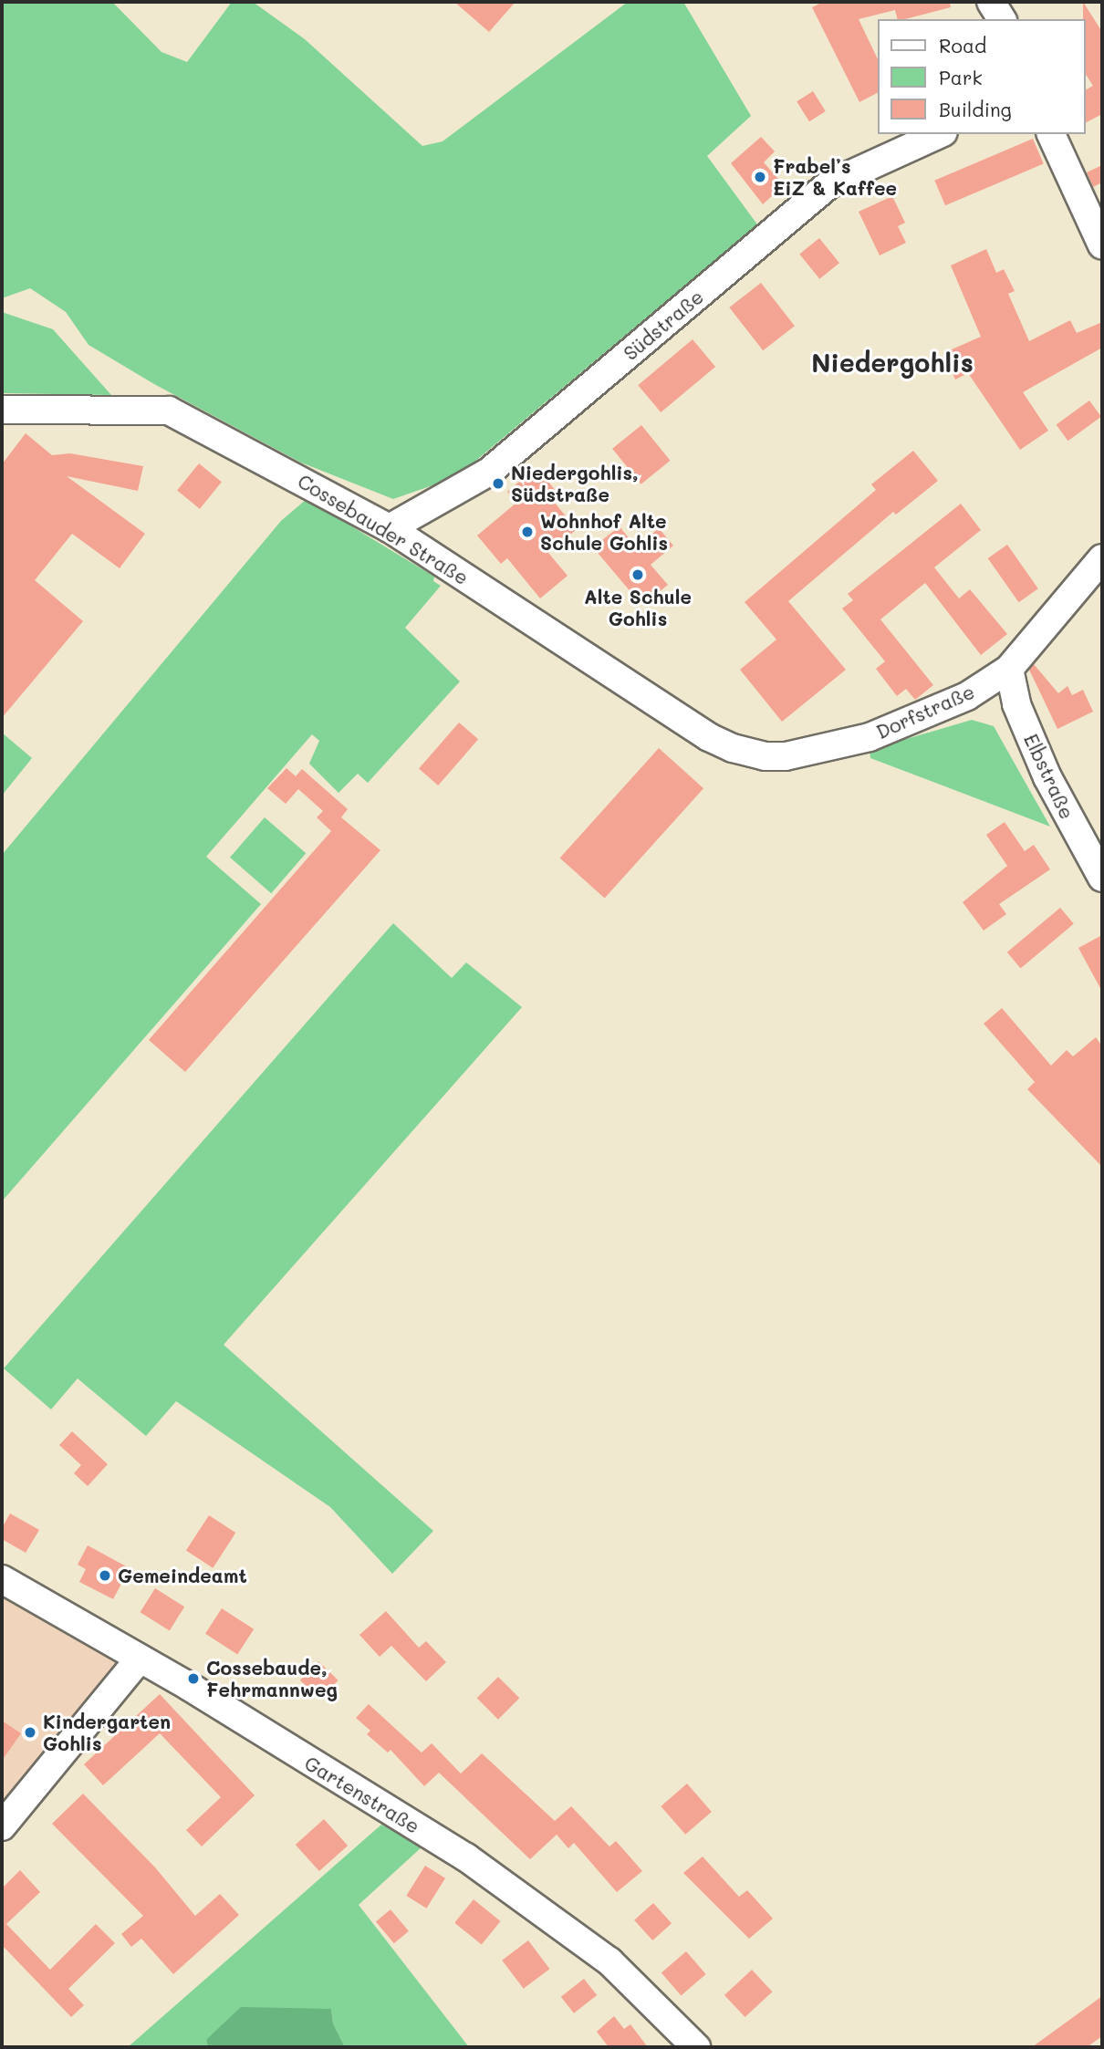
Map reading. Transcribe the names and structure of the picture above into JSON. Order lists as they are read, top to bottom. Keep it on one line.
{"streets":{"street":["Südstraße","Cossebauder Straße","Dorfstraße","Elbstraße","Gartenstraße"]},"crossings":[["Südstraße","Cossebauder Straße"],["Cossebauder Straße","Dorfstraße"],["Dorfstraße","Elbstraße"]],"districts":["Niedergohlis"],"places":["Frabel’s EiZ & Kaffee","Niedergohlis, Südstraße","Wohnhof Alte Schule Gohlis","Alte Schule Gohlis","Gemeindeamt","Cossebaude, Fehrmannweg","Kindergarten Gohlis"],"legend":["Road","Park","Building"]}
